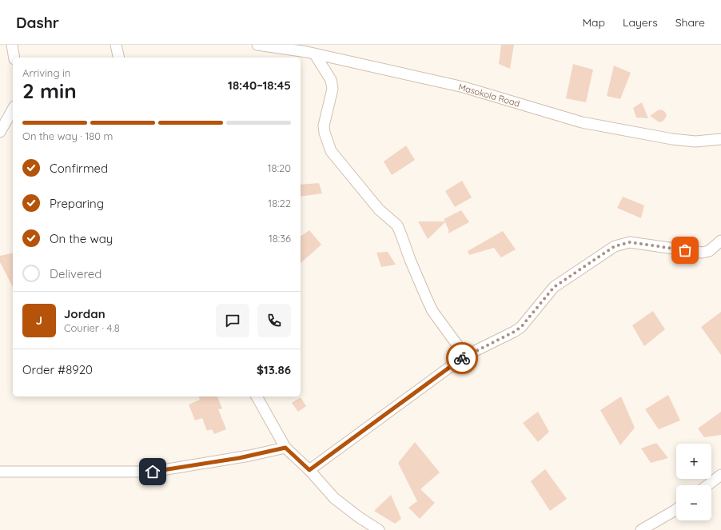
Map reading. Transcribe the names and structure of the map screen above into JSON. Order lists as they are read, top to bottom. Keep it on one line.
{"streets":{"street":["Masokola Road"]},"page":{"header":"Dashr","nav":["Map","Layers","Share"],"heading":["2 min","Arriving in","18:40–18:45"],"panel":["Jordan","Courier · 4.8","Order #8920","$13.86"],"bar":"On the way · 180 m","list":[["Confirmed","18:20"],["Preparing","18:22"],["On the way","18:36"],"Delivered"],"round":"J","map_buttons":["+","−"]}}
